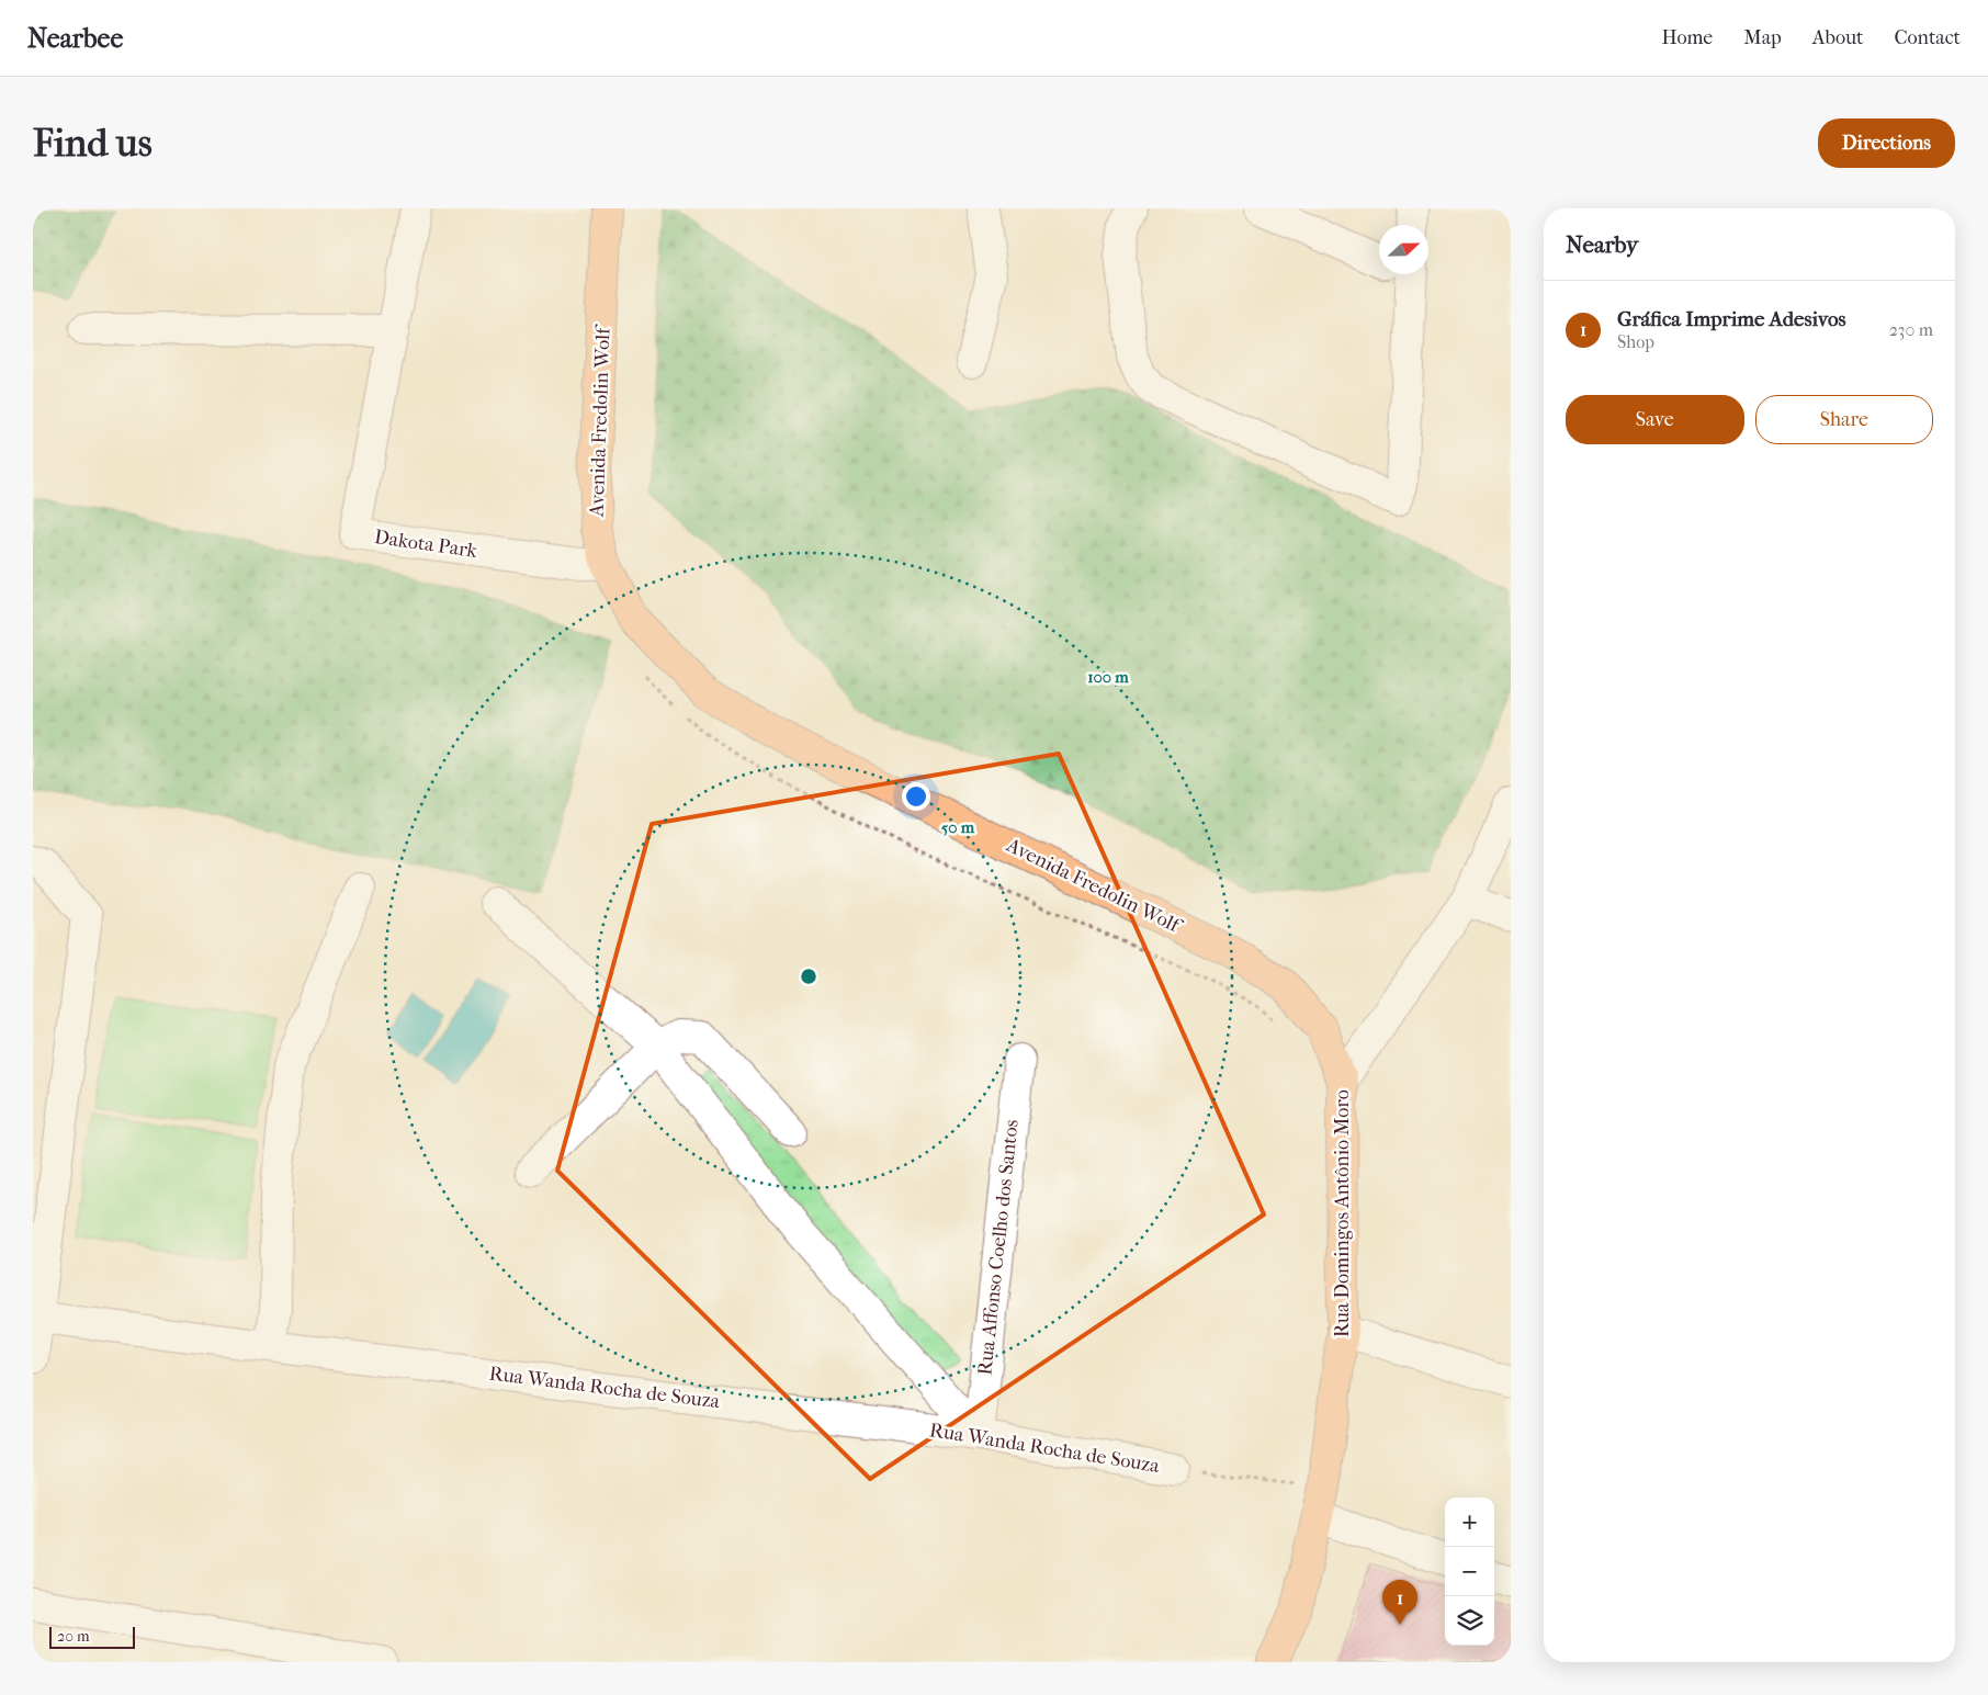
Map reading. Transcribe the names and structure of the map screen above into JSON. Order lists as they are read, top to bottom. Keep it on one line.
{"streets":{"main road":["Avenida Fredolin Wolf","Rua Domingos Antônio Moro"],"street":["Dakota Park","Rua Affonso Coelho dos Santos","Rua Wanda Rocha de Souza"]},"crossings":[["Avenida Fredolin Wolf","Dakota Park"],["Avenida Fredolin Wolf","Rua Domingos Antônio Moro"],["Rua Affonso Coelho dos Santos","Rua Wanda Rocha de Souza"]],"scale_bar":"20 m","north":"right","page":{"header":"Nearbee","nav":["Home","Map","About","Contact"],"buttons":["Directions",["Save","Share"]],"title":"Find us","heading":"Nearby","list":[{"mark":"1","name":"Gráfica Imprime Adesivos","note":"Shop","value":"230 m"}],"map_buttons":["+","−"],"pins":"1","scale":"20 m"},"rings":["100 m","50 m"]}
